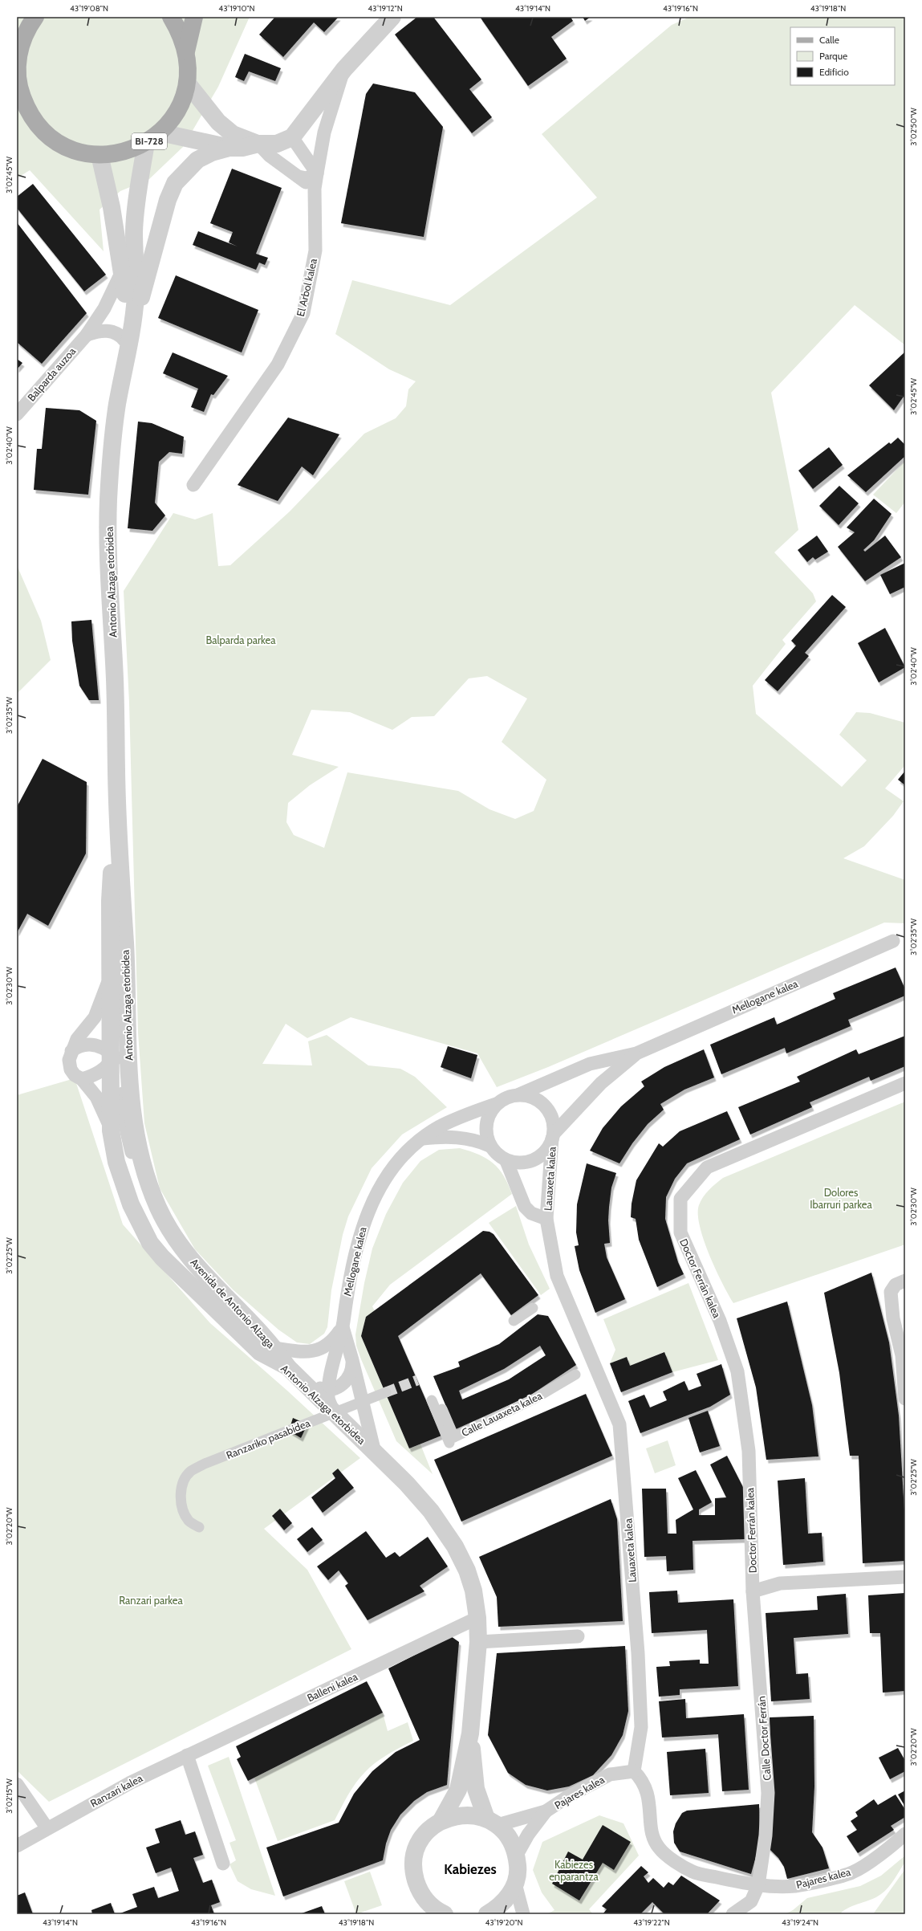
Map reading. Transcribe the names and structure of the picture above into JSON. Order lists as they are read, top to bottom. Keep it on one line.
{"streets":{"main road":["BI-728"],"street":["El Arbol kalea","Balparda auzoa","Antonio Alzaga etorbidea","Mellogane kalea","Lauaxeta kalea","Doctor Ferrán kalea","Avenida de Antonio Alzaga","Calle Lauaxeta kalea","Ranzariko pasabidea","Balleni kalea","Calle Doctor Ferrán","Ranzari kalea","Pajares kalea"]},"crossings":[["Antonio Alzaga etorbidea","Mellogane kalea"],["Antonio Alzaga etorbidea","Avenida de Antonio Alzaga"],["Antonio Alzaga etorbidea","Balleni kalea"],["Antonio Alzaga etorbidea","Pajares kalea"],["Mellogane kalea","Lauaxeta kalea"],["Mellogane kalea","Avenida de Antonio Alzaga"],["Lauaxeta kalea","Pajares kalea"],["Doctor Ferrán kalea","Calle Doctor Ferrán"],["Balleni kalea","Ranzari kalea"],["Calle Doctor Ferrán","Pajares kalea"]],"districts":["Kabiezes"],"parks":["Balparda parkea","Dolores Ibarruri parkea","Ranzari parkea","Kabiezes enparantza"],"legend":["Calle","Parque","Edificio"],"coordinates":["43°19'08\"N","43°19'10\"N","43°19'12\"N","43°19'14\"N","43°19'16\"N","43°19'18\"N","3°02'50\"W","3°02'45\"W","3°02'40\"W","3°02'35\"W","3°02'30\"W","3°02'25\"W","3°02'20\"W","3°02'15\"W","43°19'20\"N","43°19'22\"N","43°19'24\"N"]}
